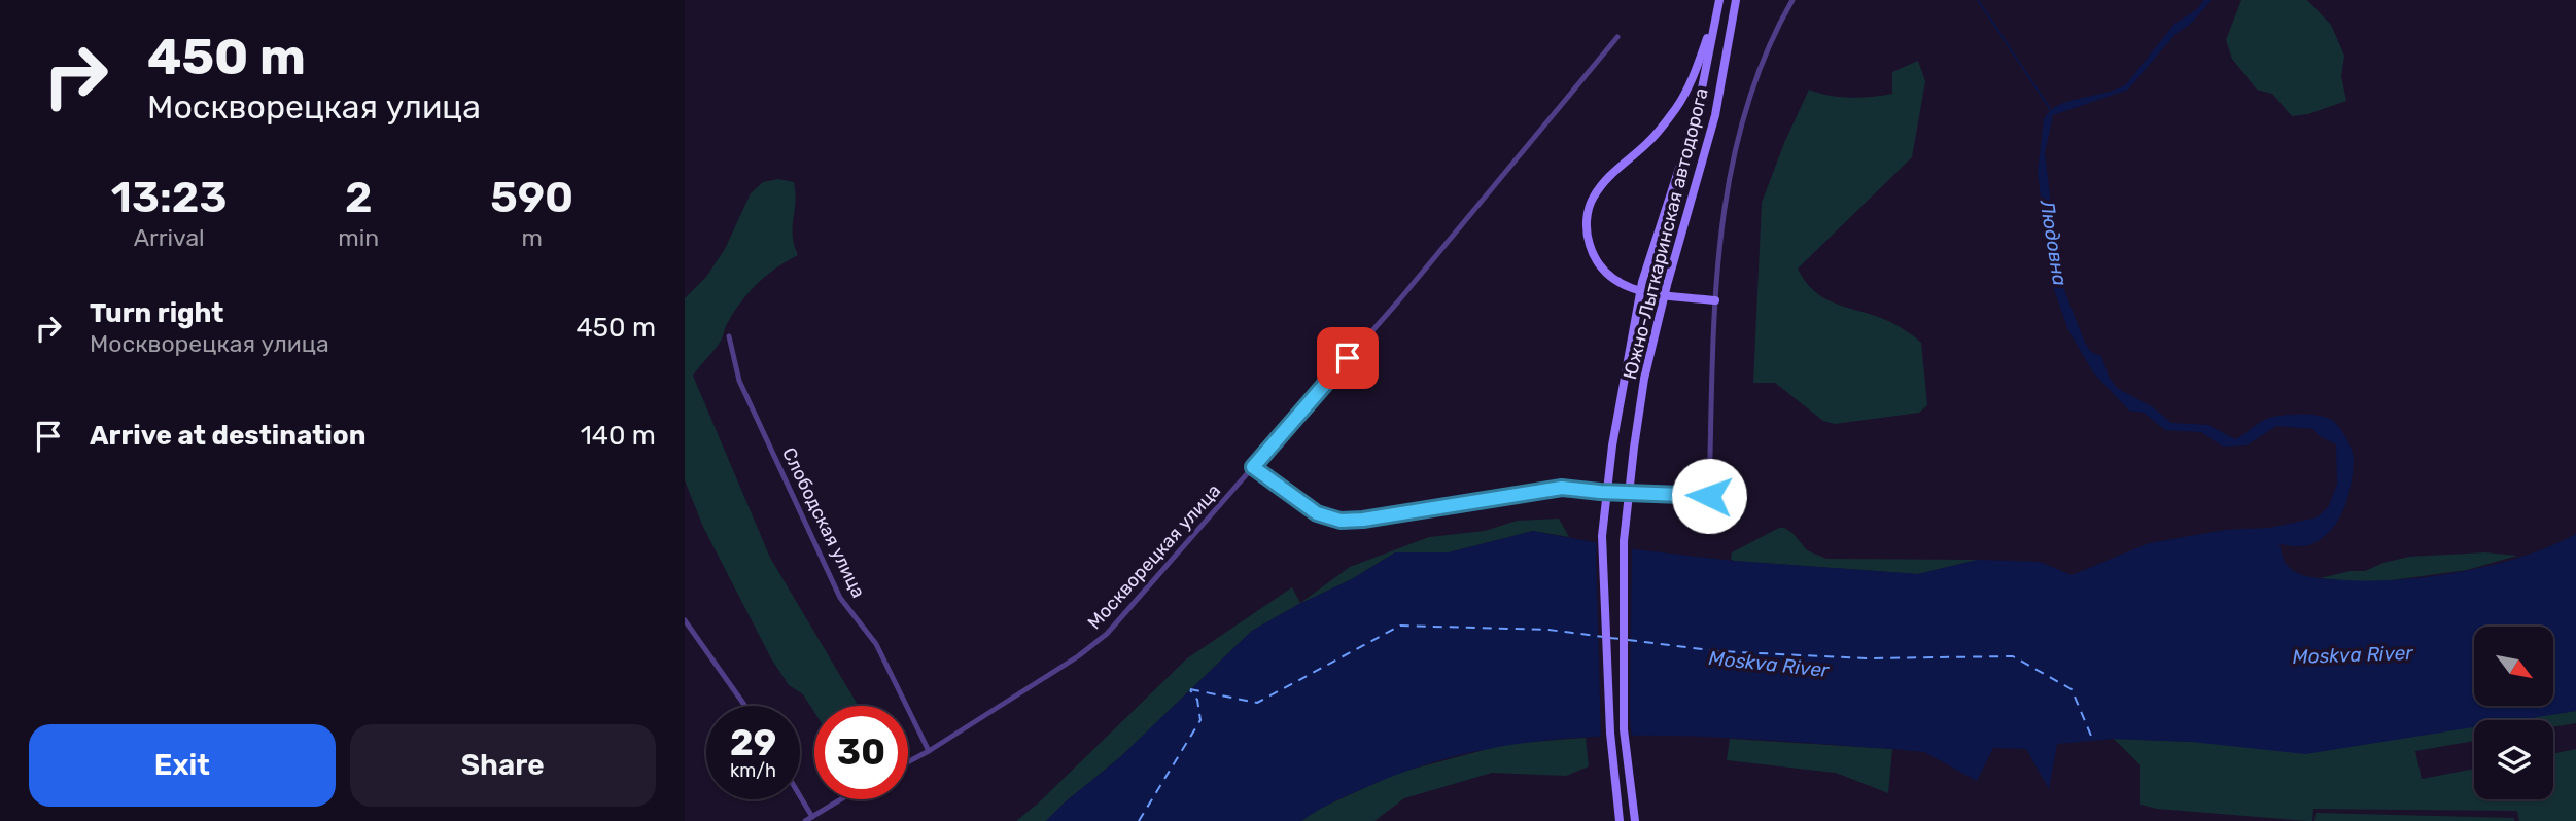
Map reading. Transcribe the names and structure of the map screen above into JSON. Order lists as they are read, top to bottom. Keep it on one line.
{"streets":{"main road":["Южно-Лыткаринская автодорога"],"street":["Слободская улица","Москворецкая улица"]},"crossings":[["Слободская улица","Москворецкая улица"]],"water":["Людовна","Moskva River"],"north":"bottom right","page":{"turn":["450 m","Москворецкая улица"],"eta":["13:23","Arrival","2","min","590","m"],"list":[{"name":"Turn right","note":"Москворецкая улица","value":"450 m"},{"name":"Arrive at destination","value":"140 m"}],"speed":"29 km/h","limit":"30","buttons":["Exit","Share"]}}
